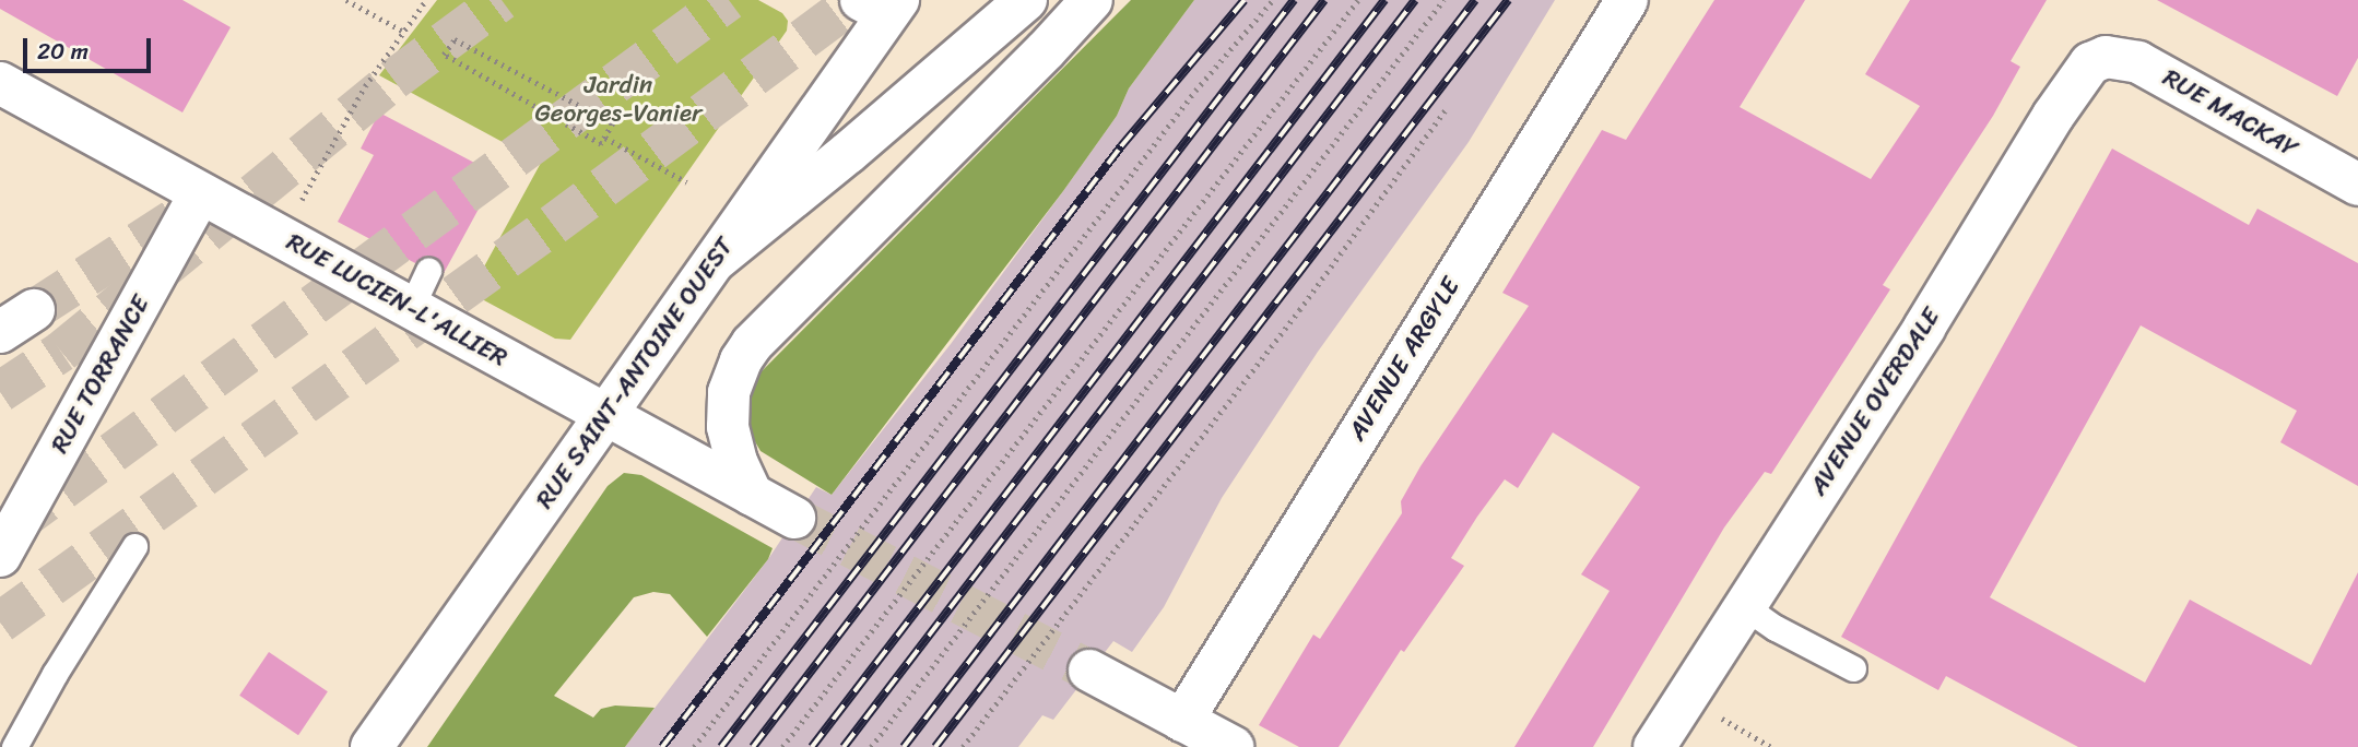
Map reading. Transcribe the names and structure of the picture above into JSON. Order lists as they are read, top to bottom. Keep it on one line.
{"streets":{"main road":["RUE MACKAY","RUE LUCIEN-L'ALLIER","AVENUE ARGYLE","RUE SAINT-ANTOINE OUEST","RUE TORRANCE","AVENUE OVERDALE"]},"crossings":[["RUE MACKAY","AVENUE OVERDALE"],["RUE LUCIEN-L'ALLIER","RUE SAINT-ANTOINE OUEST"],["RUE LUCIEN-L'ALLIER","RUE TORRANCE"]],"parks":["Jardin Georges-Vanier"],"scale_bar":"20 m"}
